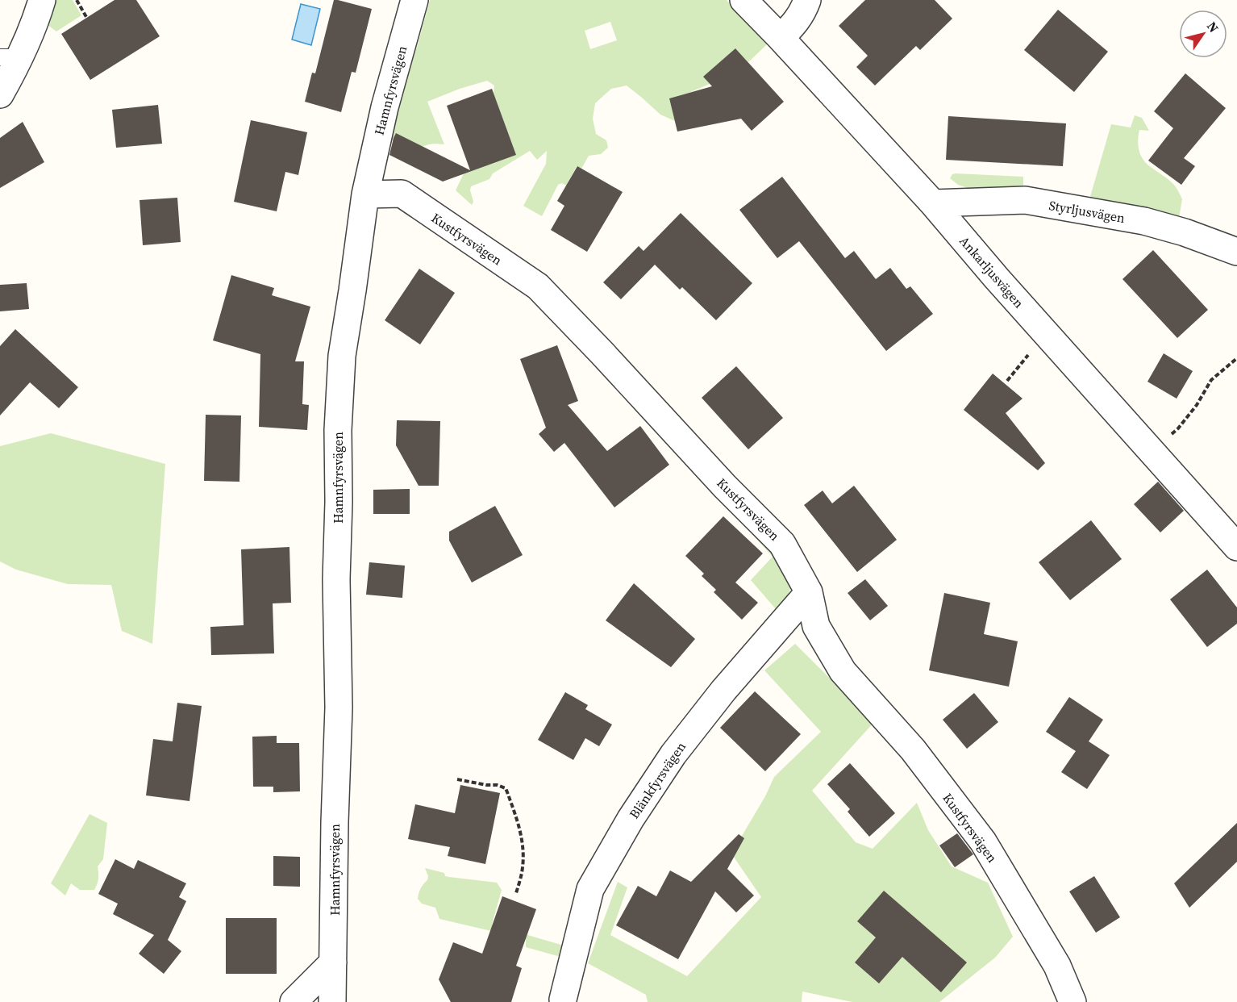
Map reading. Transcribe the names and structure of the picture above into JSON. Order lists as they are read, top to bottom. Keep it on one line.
{"streets":{"street":["Hamnfyrsvägen","Styrljusvägen","Kustfyrsvägen","Ankarljusvägen","Blänkfyrsvägen"]},"crossings":[["Hamnfyrsvägen","Kustfyrsvägen"],["Styrljusvägen","Ankarljusvägen"],["Kustfyrsvägen","Blänkfyrsvägen"]],"north":"top right"}
